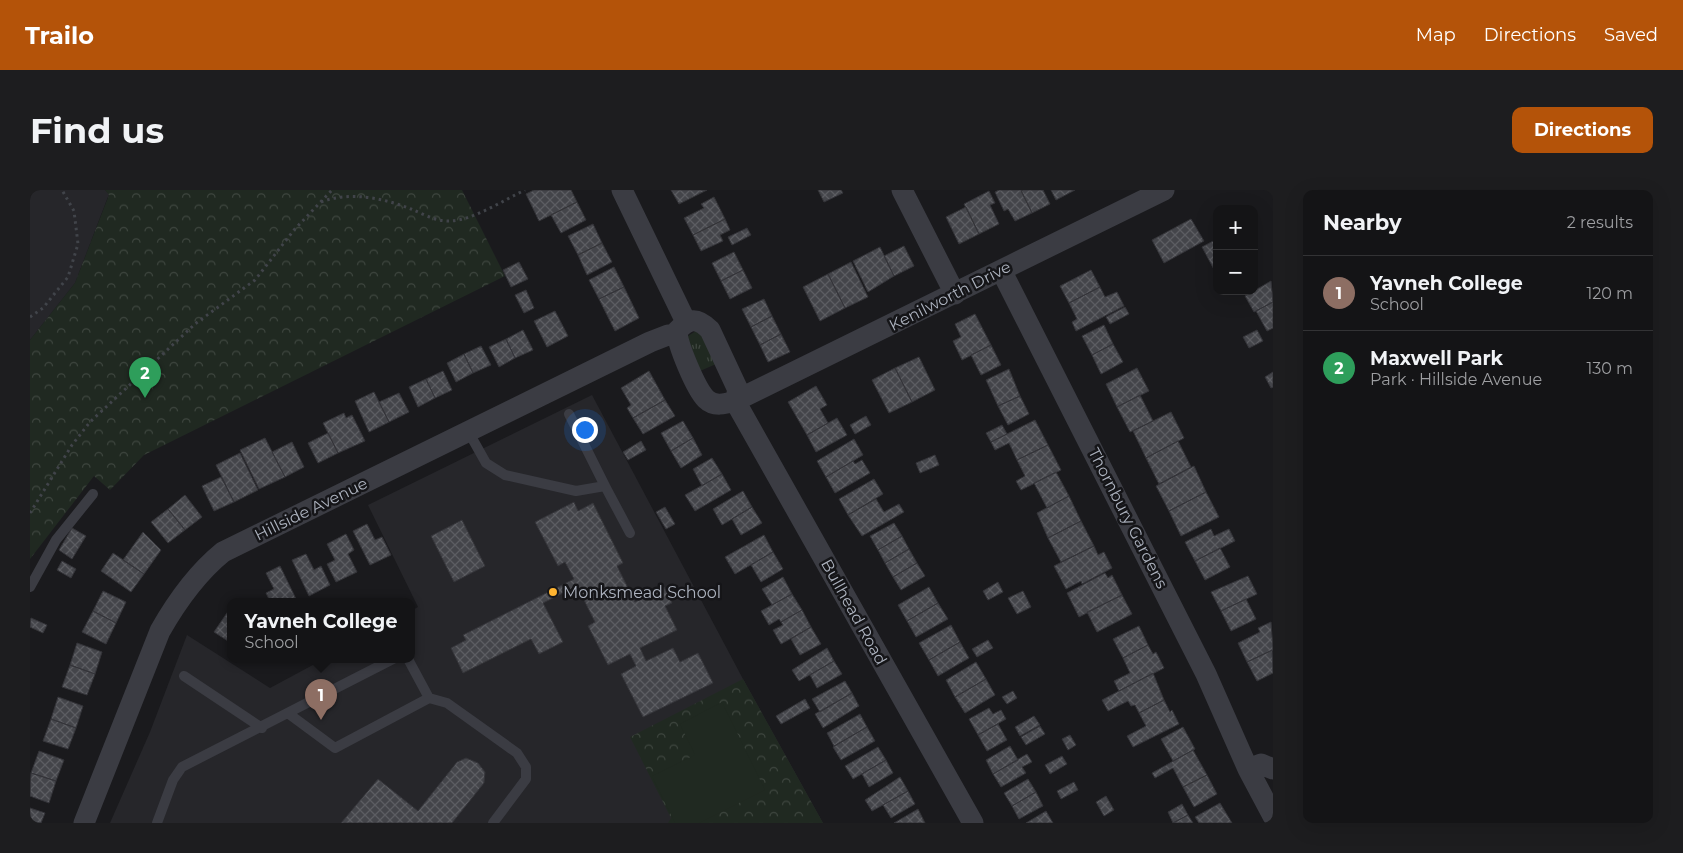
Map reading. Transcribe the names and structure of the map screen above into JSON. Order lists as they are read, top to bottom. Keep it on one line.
{"streets":{"street":["Kenilworth Drive","Hillside Avenue","Thornbury Gardens","Bullhead Road"]},"crossings":[["Kenilworth Drive","Thornbury Gardens"],["Kenilworth Drive","Bullhead Road"],["Hillside Avenue","Bullhead Road"]],"places":["Monksmead School"],"page":{"header":"Trailo","nav":["Map","Directions","Saved"],"buttons":"Directions","title":"Find us","heading":["Nearby","2 results"],"map_buttons":["+","−"],"list":[{"mark":"1","name":"Yavneh College","note":"School","value":"120 m"},{"mark":"2","name":"Maxwell Park","note":"Park · Hillside Avenue","value":"130 m"}],"pins":["2","1"],"popup":["Yavneh College","School"]}}
